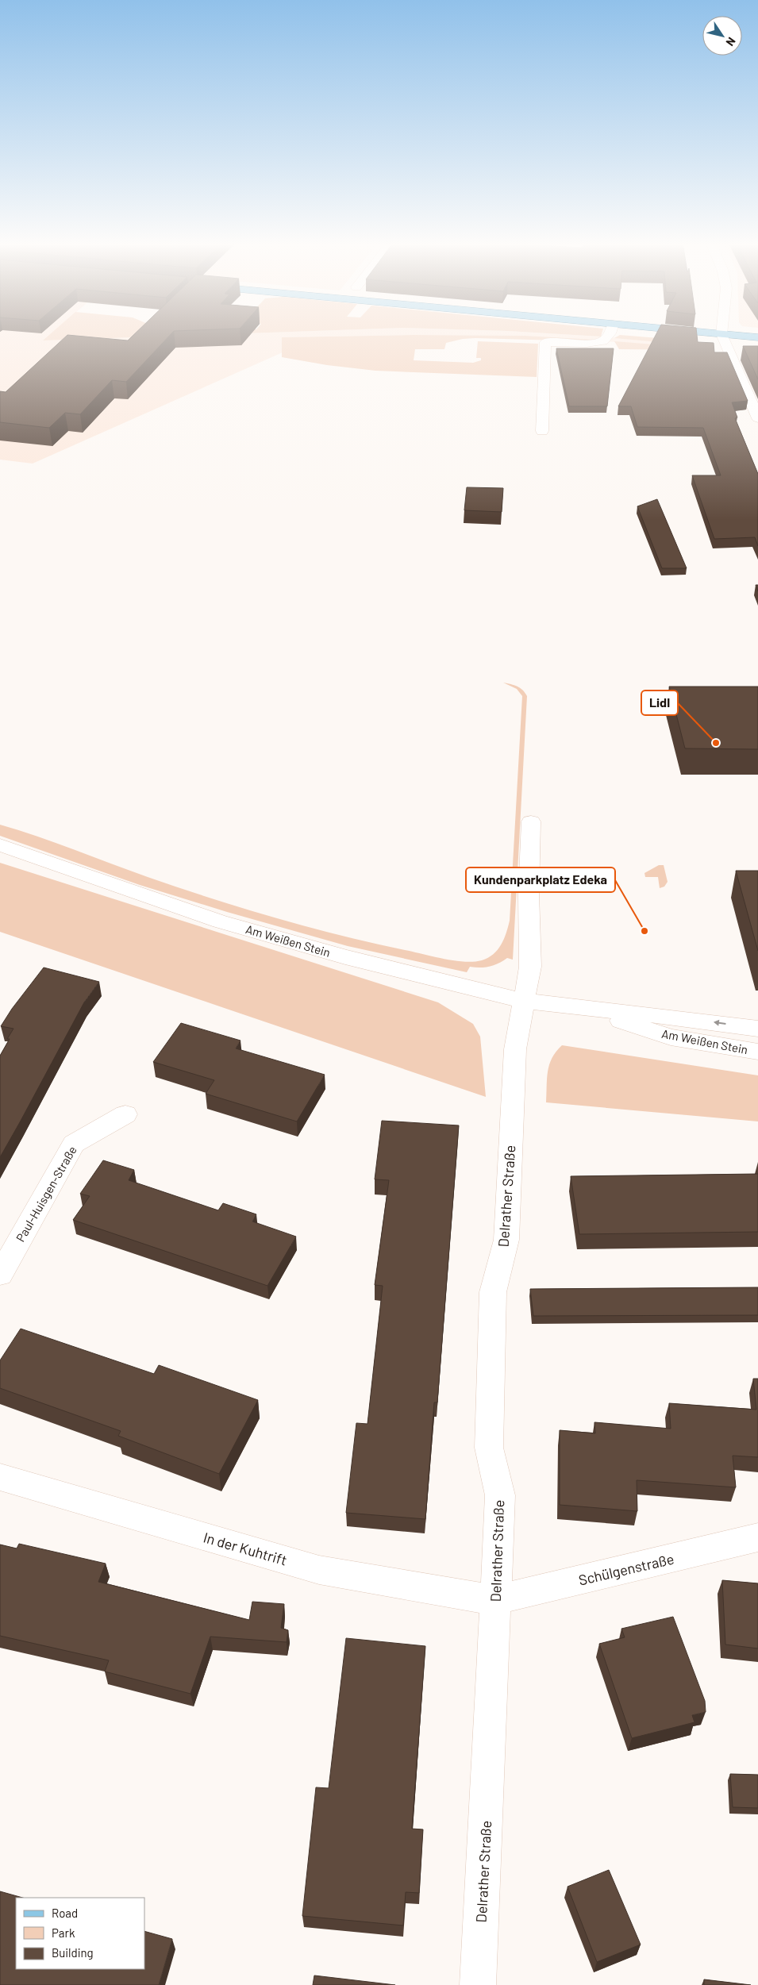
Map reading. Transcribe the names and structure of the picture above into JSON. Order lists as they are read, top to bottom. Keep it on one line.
{"streets":{"street":["Am Weißen Stein","Paul-Huisgen-Straße","Delrather Straße","In der Kuhtrift","Schülgenstraße"]},"crossings":[["Am Weißen Stein","Delrather Straße"],["Delrather Straße","In der Kuhtrift"],["Delrather Straße","Schülgenstraße"],["In der Kuhtrift","Schülgenstraße"]],"places":["Lidl","Kundenparkplatz Edeka"],"legend":["Road","Park","Building"],"north":"bottom right"}
